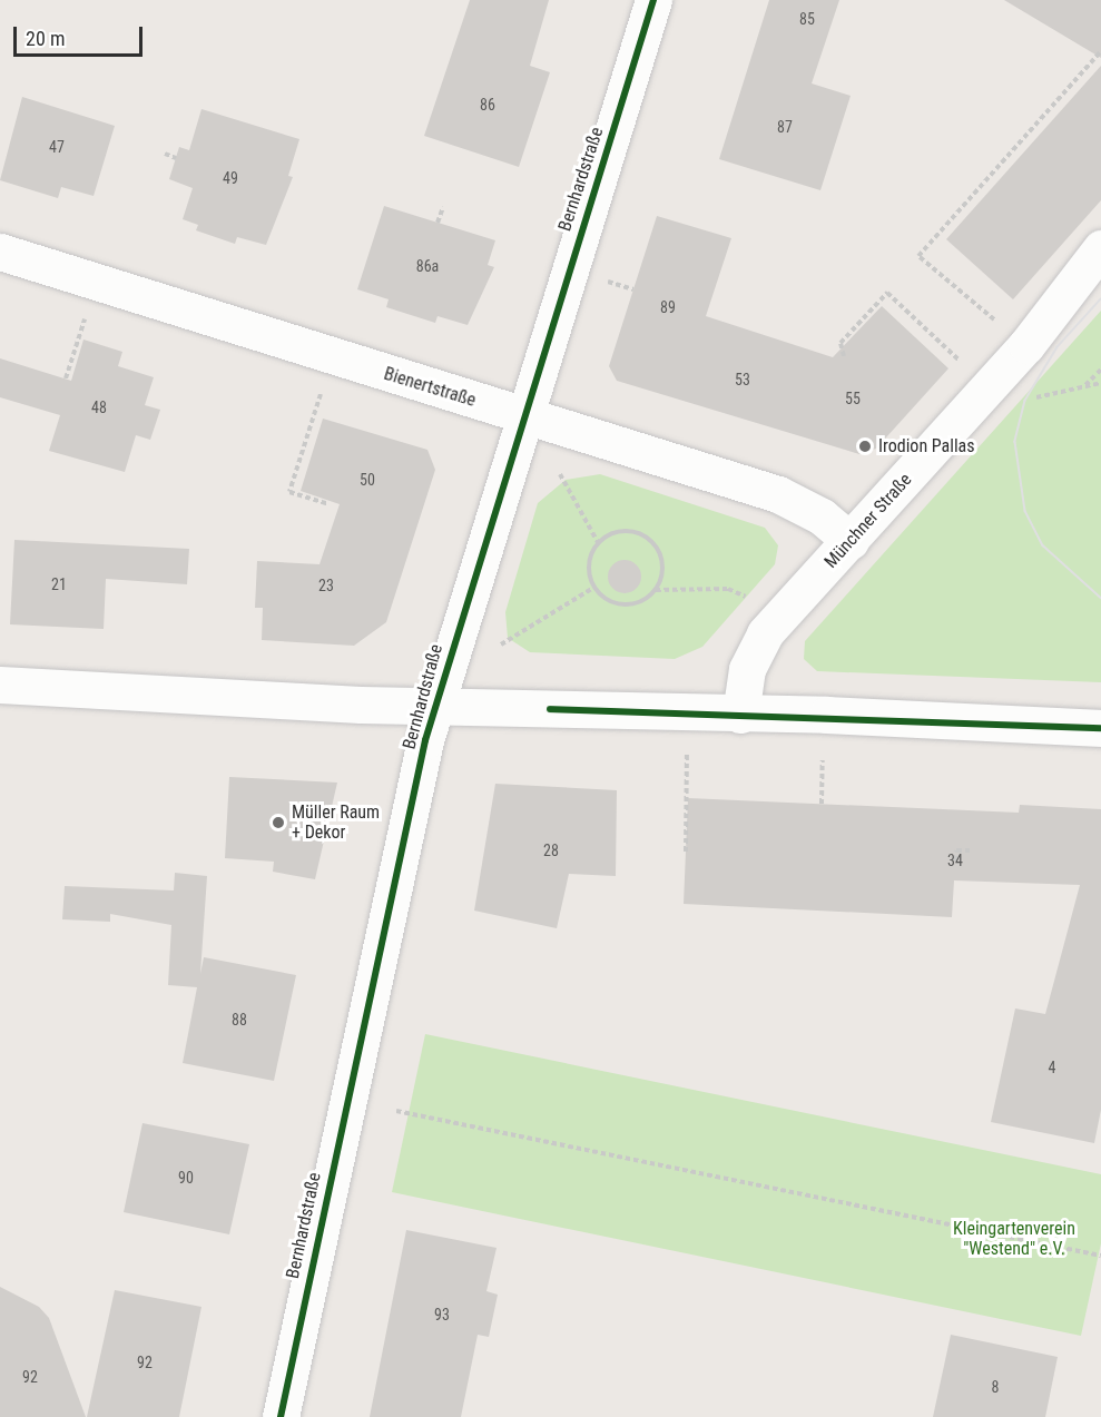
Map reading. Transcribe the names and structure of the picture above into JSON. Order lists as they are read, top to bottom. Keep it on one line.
{"streets":{"street":["Bernhardstraße","Bienertstraße","Münchner Straße"]},"crossings":[["Bernhardstraße","Bienertstraße"],["Bienertstraße","Münchner Straße"]],"parks":["Kleingartenverein \"Westend\" e.V."],"places":["Irodion Pallas","Müller Raum + Dekor"],"house_numbers":["85","86","87","47","49","86a","89","53","55","48","50","21","23","28","34","88","4","90","93","92","92","8"],"scale_bar":"20 m"}
